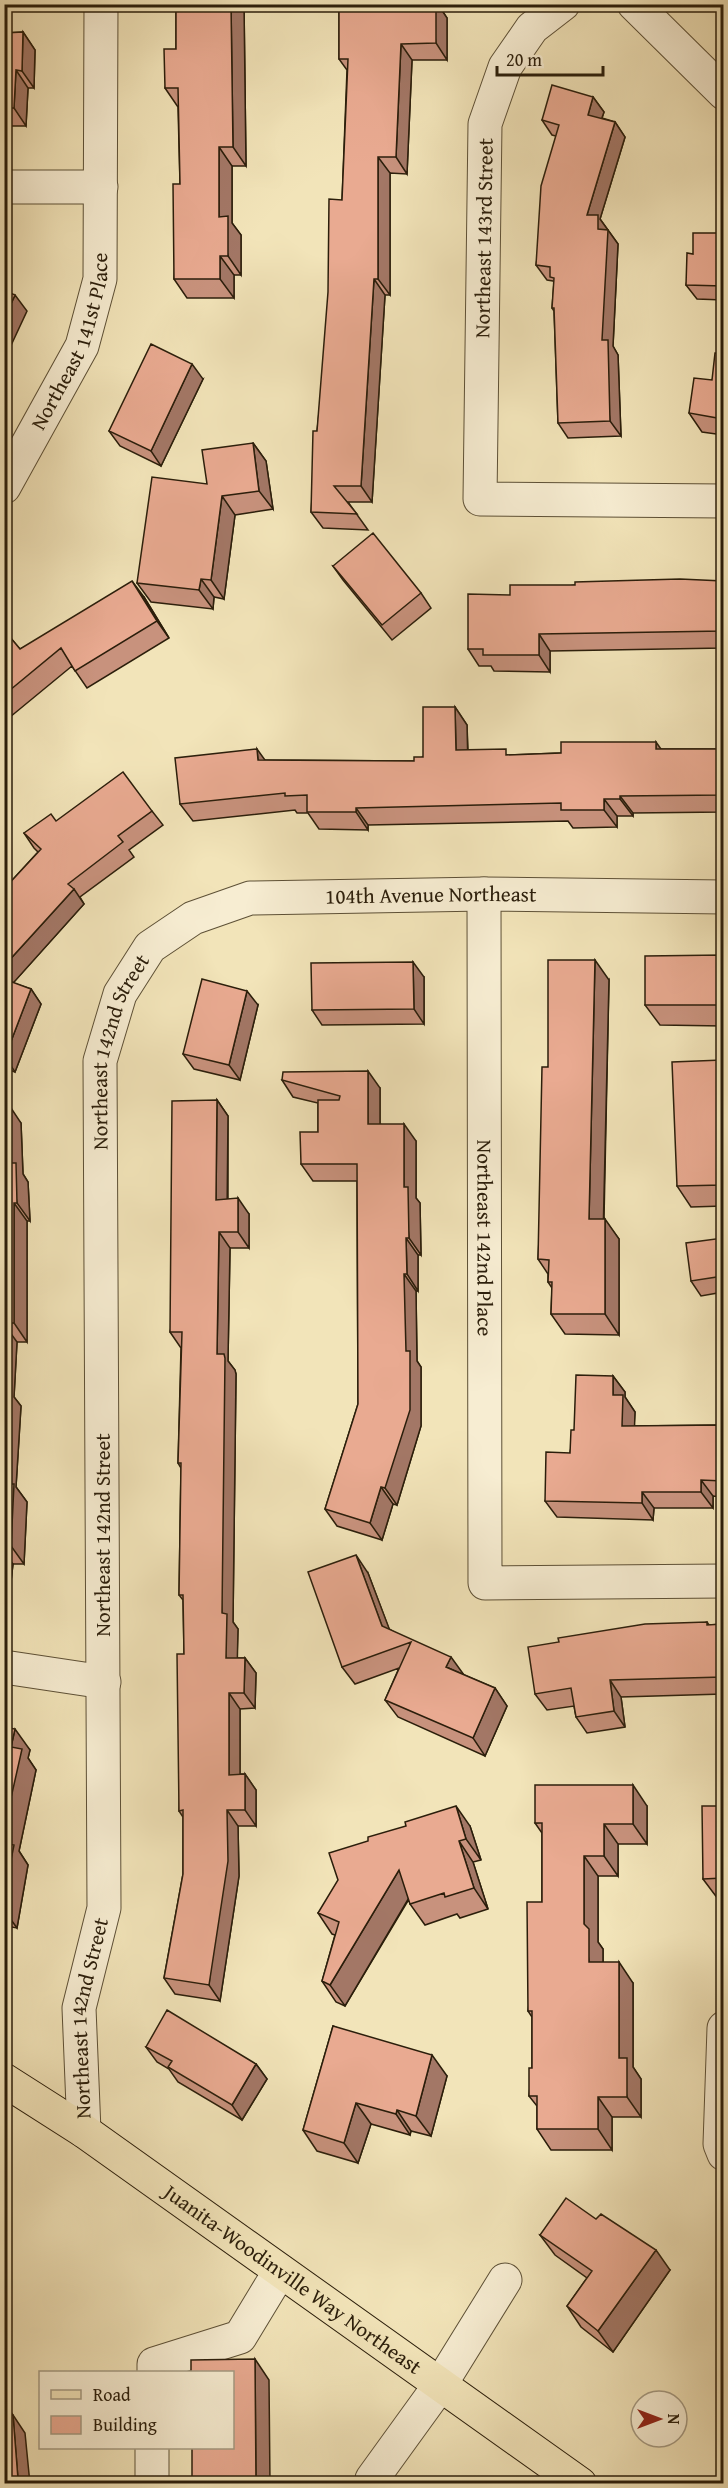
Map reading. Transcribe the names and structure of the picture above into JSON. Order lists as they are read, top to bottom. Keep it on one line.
{"streets":{"main road":["Juanita-Woodinville Way Northeast"],"street":["Northeast 143rd Street","Northeast 141st Place","104th Avenue Northeast","Northeast 142nd Street","Northeast 142nd Place"]},"crossings":[["104th Avenue Northeast","Northeast 142nd Street"],["104th Avenue Northeast","Northeast 142nd Place"],["Northeast 142nd Street","Juanita-Woodinville Way Northeast"]],"legend":["Road","Building"],"scale_bar":"20 m","north":"right"}
